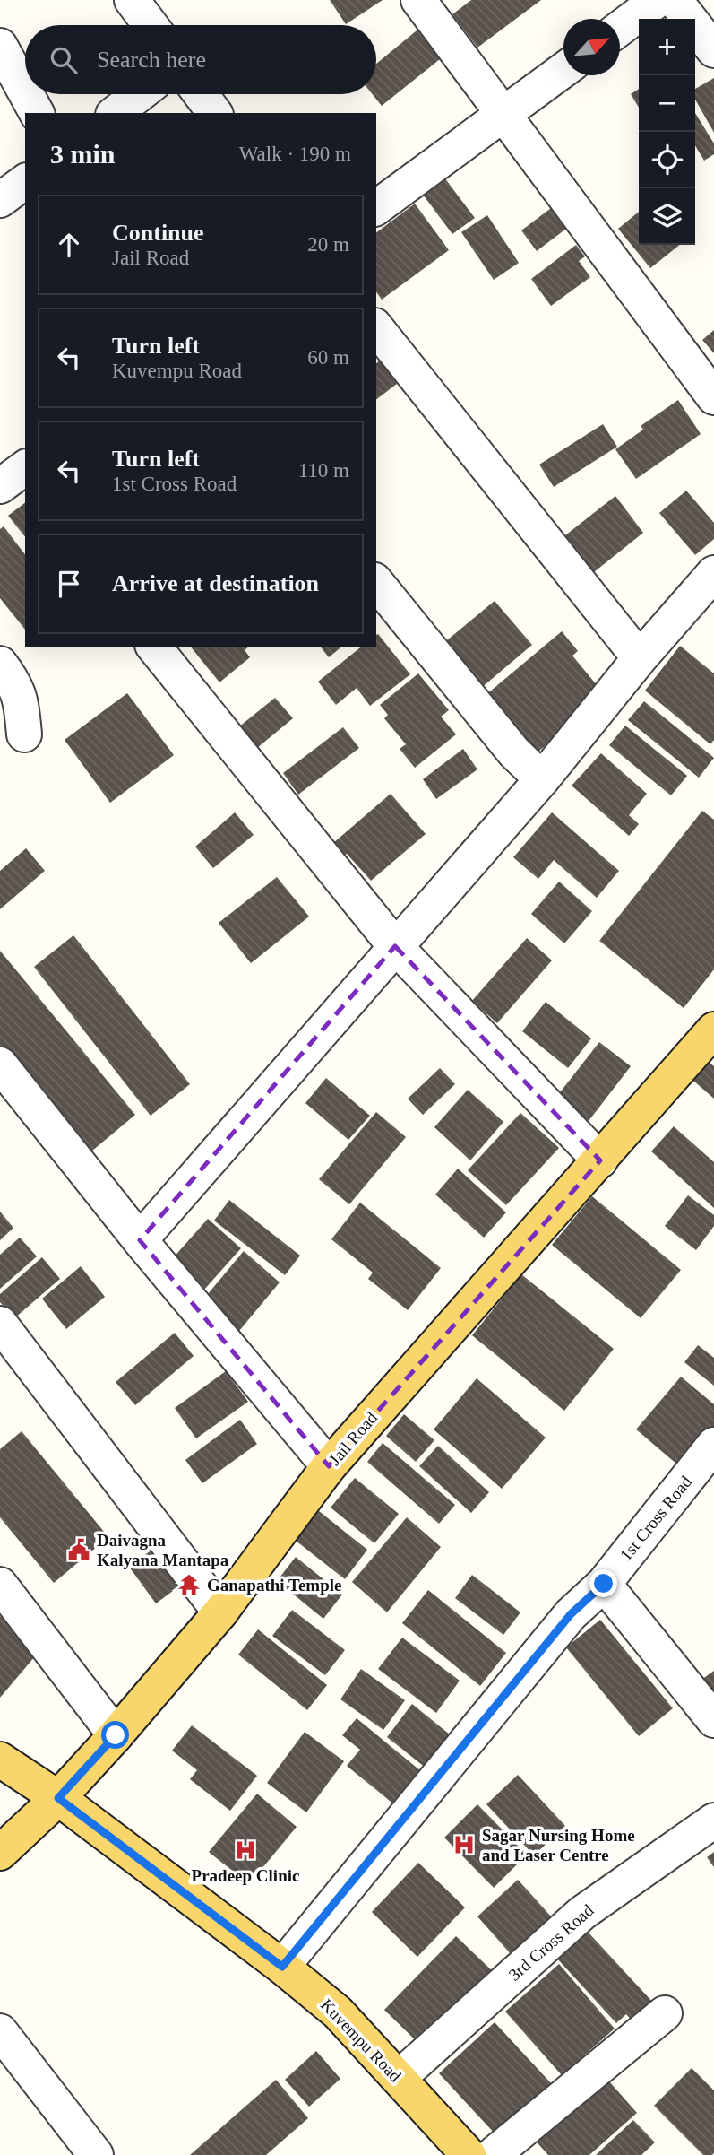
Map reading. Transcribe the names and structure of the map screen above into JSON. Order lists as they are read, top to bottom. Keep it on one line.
{"streets":{"main road":["Jail Road","Kuvempu Road"],"street":["1st Cross Road","3rd Cross Road"]},"crossings":[["Jail Road","Kuvempu Road"],["1st Cross Road","Kuvempu Road"],["3rd Cross Road","Kuvempu Road"]],"places":{"public building":["Daivagna Kalyana Mantapa"],"temple":["Ganapathi Temple"],"hospital":["Sagar Nursing Home and Laser Centre","Pradeep Clinic"]},"north":"top right","page":{"map_buttons":["+","−"],"search":"Search here","heading":["3 min","Walk · 190 m"],"list":[["Continue","Jail Road","20 m"],["Turn left","Kuvempu Road","60 m"],["Turn left","1st Cross Road","110 m"],"Arrive at destination"]}}
